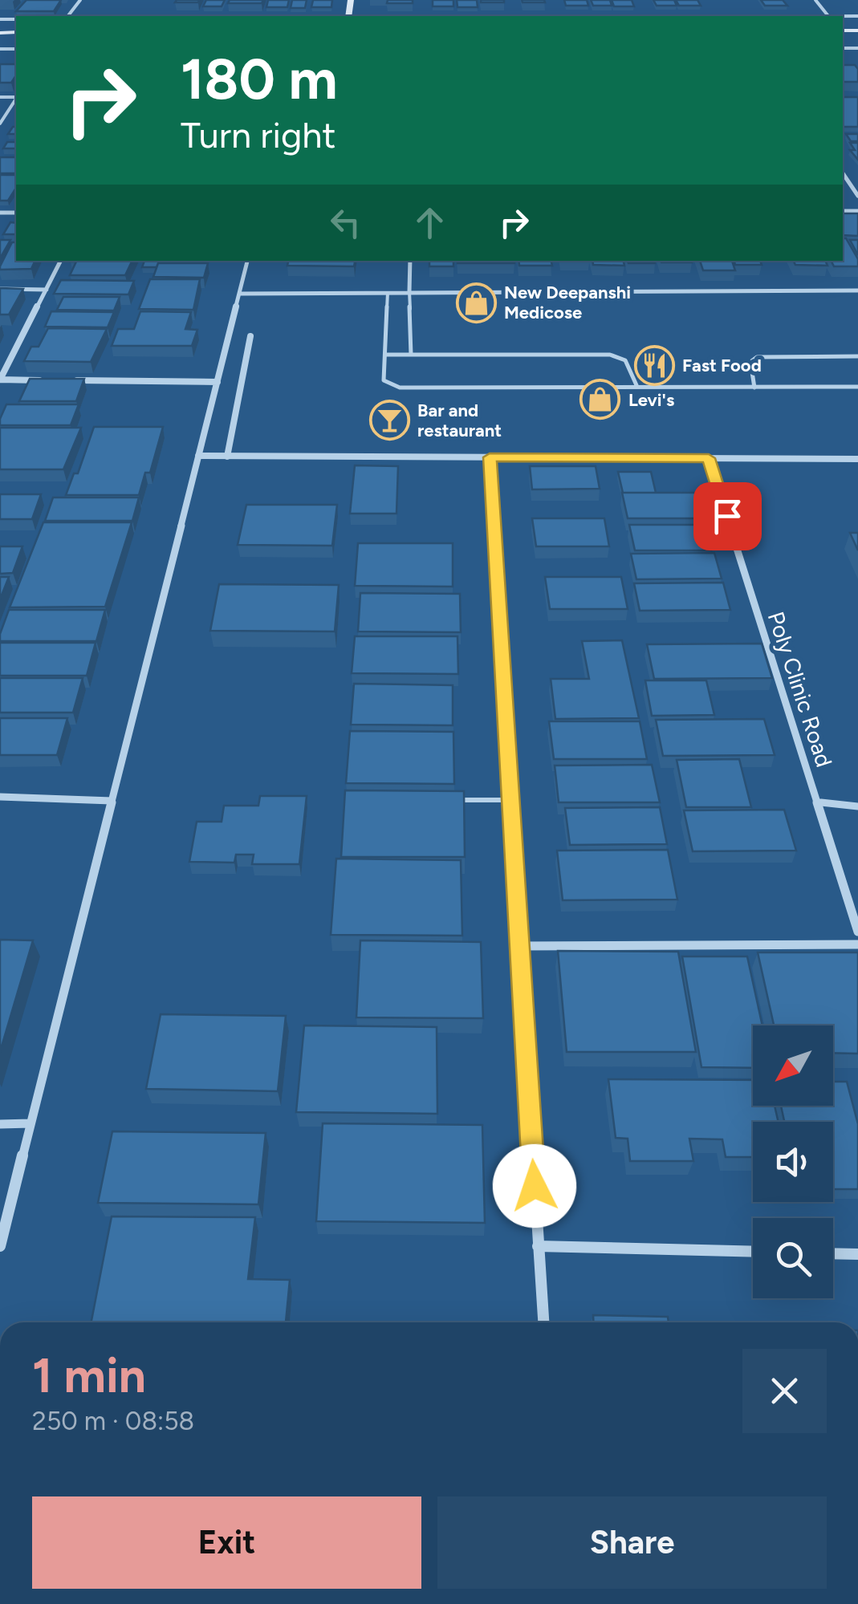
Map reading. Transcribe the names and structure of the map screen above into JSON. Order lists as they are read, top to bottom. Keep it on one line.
{"streets":{"street":["Poly Clinic Road"]},"places":{"shop":["New Deepanshi Medicose","Levi's"],"restaurant":["Fast Food"],"bar":["Bar and restaurant"]},"north":"bottom left","page":{"turn":["180 m","Turn right"],"heading":["1 min","250 m · 08:58"],"buttons":["Exit","Share"]}}
